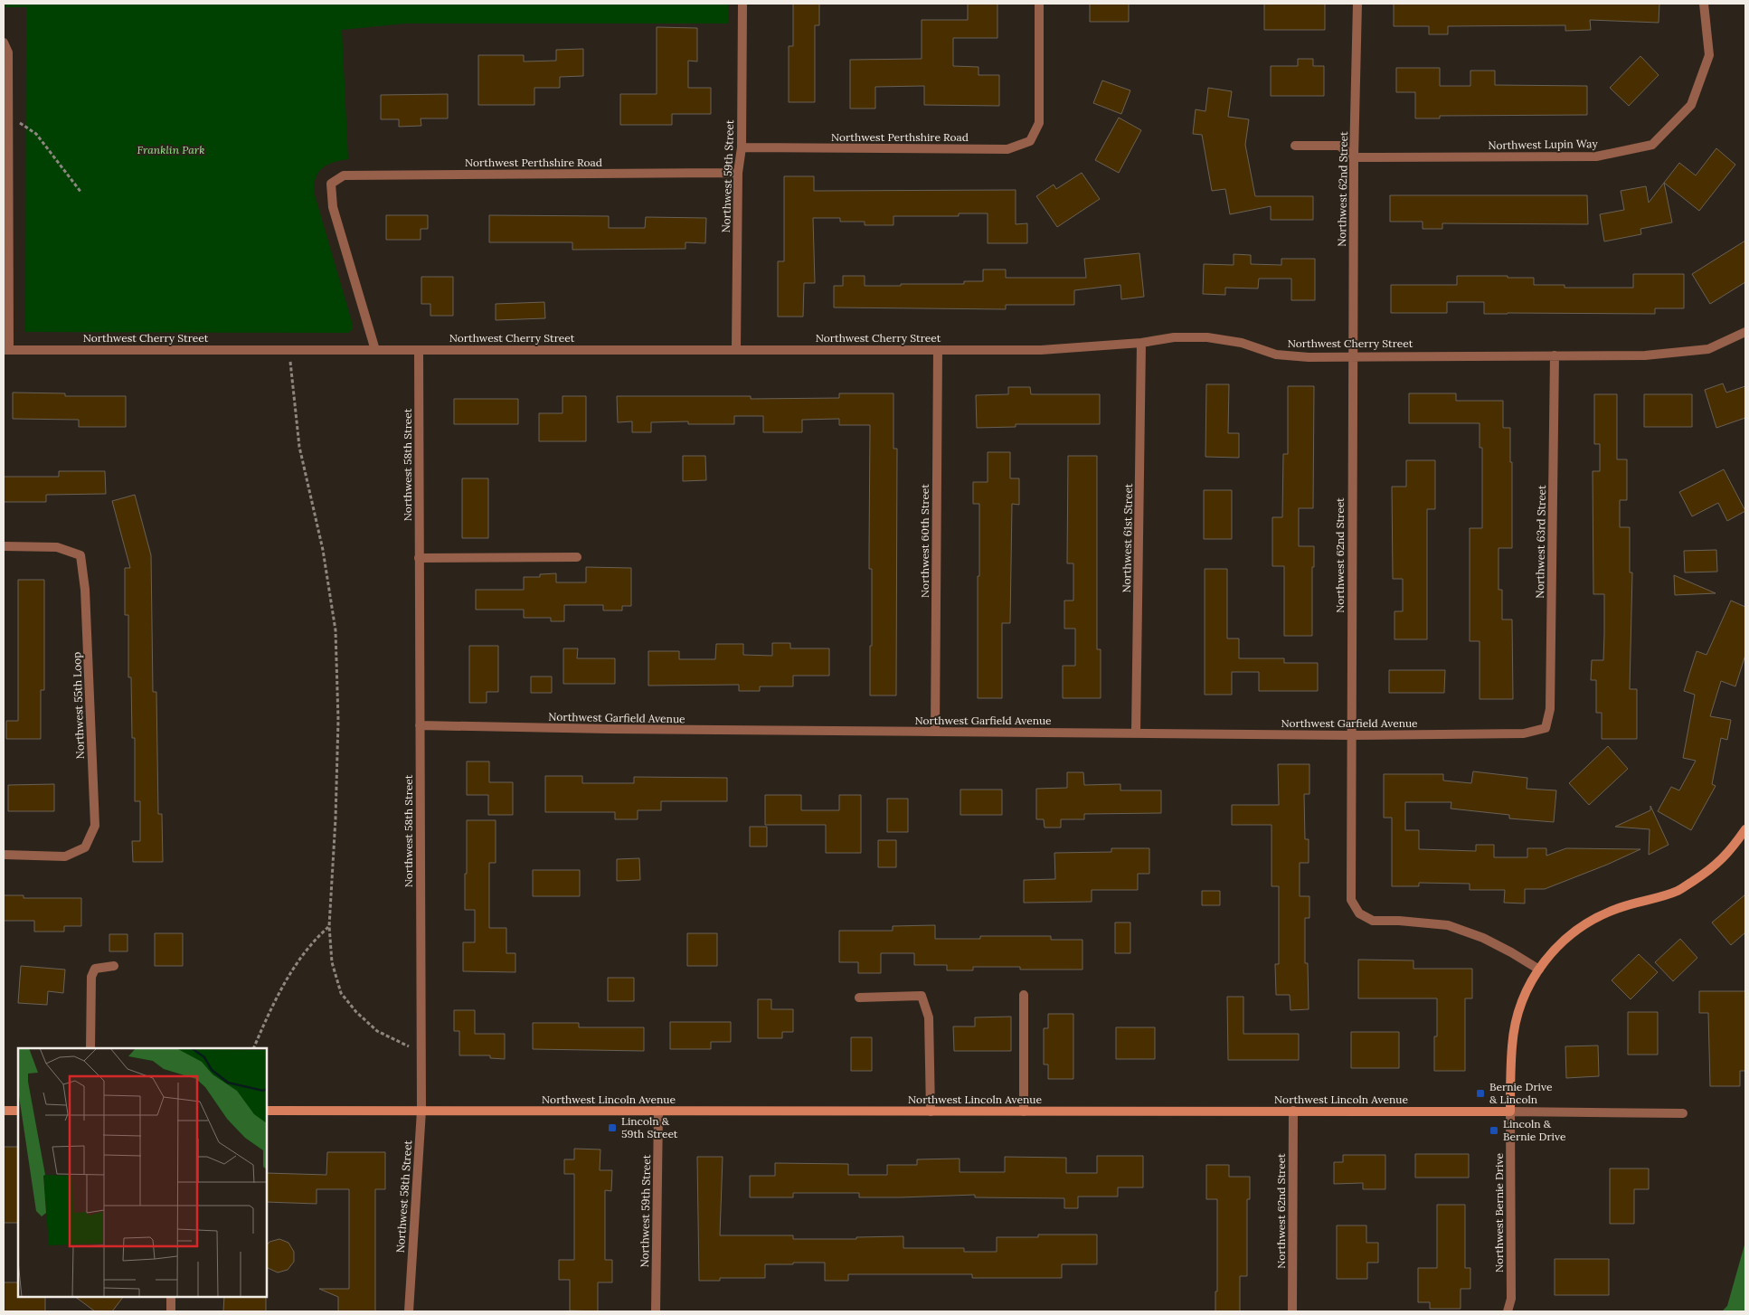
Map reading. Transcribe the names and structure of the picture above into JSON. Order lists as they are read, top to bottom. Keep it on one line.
{"streets":{"street":["Northwest Perthshire Road","Northwest Lupin Way","Northwest 59th Street","Northwest 62nd Street","Northwest Cherry Street","Northwest 58th Street","Northwest 61st Street","Northwest 60th Street","Northwest 63rd Street","Northwest 55th Loop","Northwest Garfield Avenue","Northwest Lincoln Avenue","Northwest Bernie Drive"]},"crossings":[["Northwest Perthshire Road","Northwest 59th Street"],["Northwest Perthshire Road","Northwest Cherry Street"],["Northwest Lupin Way","Northwest 62nd Street"],["Northwest 59th Street","Northwest Cherry Street"],["Northwest 59th Street","Northwest Lincoln Avenue"],["Northwest 62nd Street","Northwest Cherry Street"],["Northwest 62nd Street","Northwest Garfield Avenue"],["Northwest 62nd Street","Northwest Lincoln Avenue"],["Northwest 62nd Street","Northwest Bernie Drive"],["Northwest Cherry Street","Northwest 58th Street"],["Northwest Cherry Street","Northwest 61st Street"],["Northwest Cherry Street","Northwest 60th Street"],["Northwest Cherry Street","Northwest 63rd Street"],["Northwest 58th Street","Northwest Garfield Avenue"],["Northwest 58th Street","Northwest Lincoln Avenue"],["Northwest 61st Street","Northwest Garfield Avenue"],["Northwest 60th Street","Northwest Garfield Avenue"],["Northwest 63rd Street","Northwest Garfield Avenue"],["Northwest Lincoln Avenue","Northwest Bernie Drive"]],"parks":["Franklin Park"],"places":{"transit":["Bernie Drive & Lincoln","Lincoln & 59th Street","Lincoln & Bernie Drive"]}}
